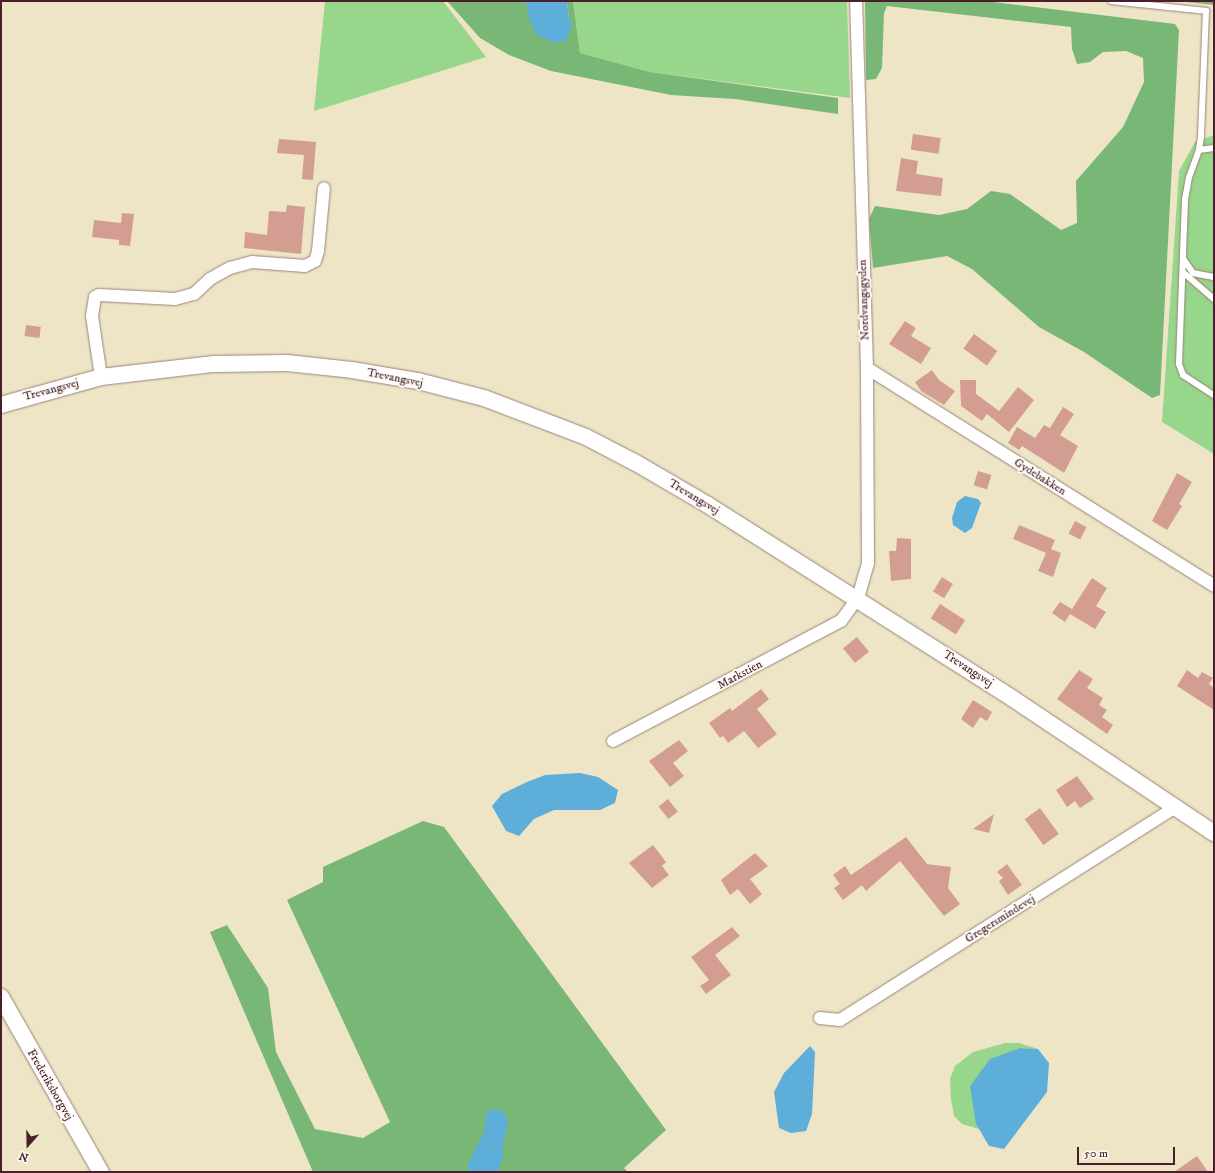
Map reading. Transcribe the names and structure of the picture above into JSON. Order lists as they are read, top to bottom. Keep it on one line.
{"streets":{"street":["Nordvangsgyden","Trevangsvej","Gydebakken","Markstien","Gregersmindevej","Frederiksborgvej"]},"crossings":[["Nordvangsgyden","Trevangsvej"],["Nordvangsgyden","Gydebakken"],["Nordvangsgyden","Markstien"],["Trevangsvej","Markstien"],["Trevangsvej","Gregersmindevej"]],"scale_bar":"50 m","north":"bottom"}
